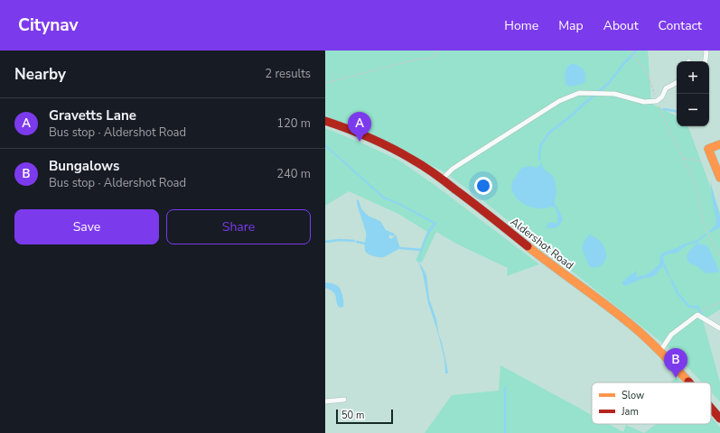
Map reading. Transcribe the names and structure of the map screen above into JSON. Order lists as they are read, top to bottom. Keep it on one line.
{"streets":{"main road":["Aldershot Road"]},"legend":["Slow","Jam"],"scale_bar":"50 m","page":{"header":"Citynav","nav":["Home","Map","About","Contact"],"heading":["Nearby","2 results"],"map_buttons":["+","−"],"list":[{"mark":"A","name":"Gravetts Lane","note":"Bus stop · Aldershot Road","value":"120 m"},{"mark":"B","name":"Bungalows","note":"Bus stop · Aldershot Road","value":"240 m"}],"pins":["A","B"],"buttons":["Save","Share"],"scale":"50 m"}}
